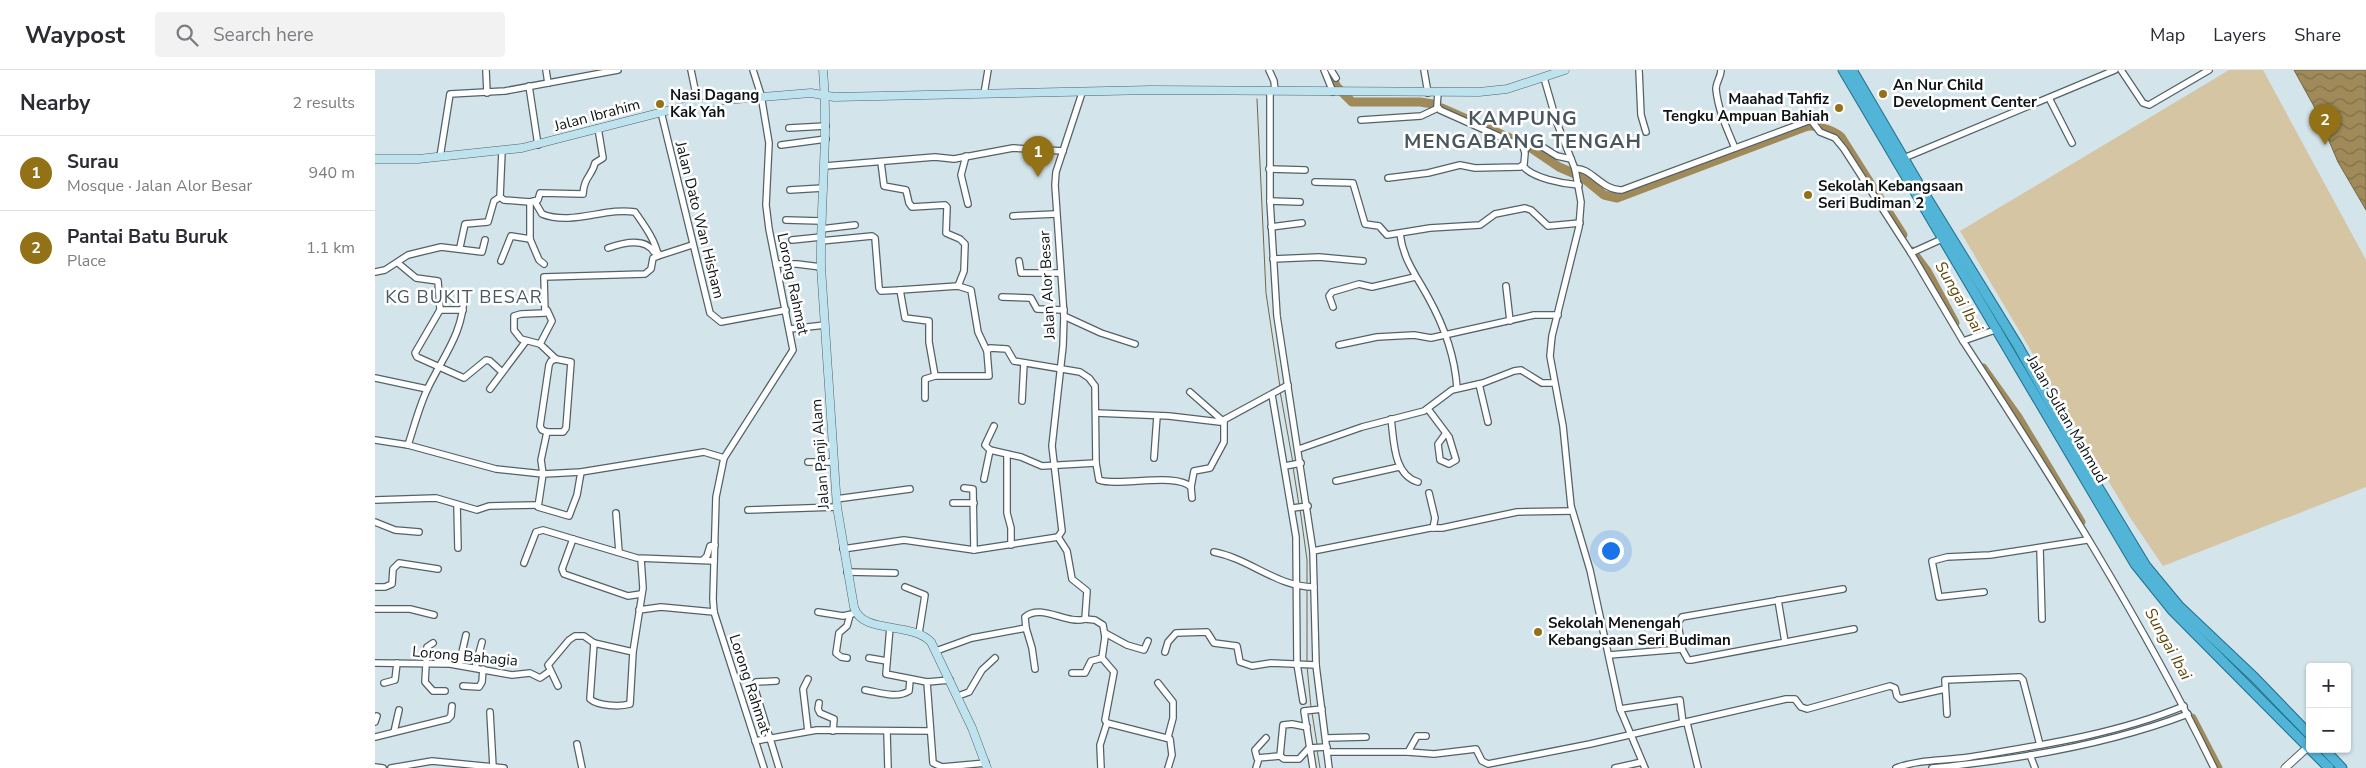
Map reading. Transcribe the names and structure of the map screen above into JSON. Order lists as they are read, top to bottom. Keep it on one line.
{"streets":{"highway":["Jalan Sultan Mahmud"],"main road":["Jalan Ibrahim","Jalan Panji Alam"],"street":["Jalan Dato Wan Hisham","Lorong Rahmat","Jalan Alor Besar","Lorong Bahagia"]},"crossings":[["Jalan Ibrahim","Jalan Dato Wan Hisham"],["Jalan Ibrahim","Lorong Rahmat"],["Jalan Ibrahim","Jalan Alor Besar"],["Jalan Ibrahim","Jalan Panji Alam"],["Jalan Dato Wan Hisham","Lorong Rahmat"]],"districts":["KAMPUNG MENGABANG TENGAH","KG BUKIT BESAR"],"water":["Sungai Ibai"],"places":["An Nur Child Development Center","Nasi Dagang Kak Yah","Maahad Tahfiz Tengku Ampuan Bahiah","Sekolah Kebangsaan Seri Budiman 2","Sekolah Menengah Kebangsaan Seri Budiman"],"page":{"header":"Waypost","search":"Search here","nav":["Map","Layers","Share"],"heading":["Nearby","2 results"],"pins":["2","1"],"list":[{"mark":"1","name":"Surau","note":"Mosque · Jalan Alor Besar","value":"940 m"},{"mark":"2","name":"Pantai Batu Buruk","note":"Place","value":"1.1 km"}],"map_buttons":["+","−"]}}
